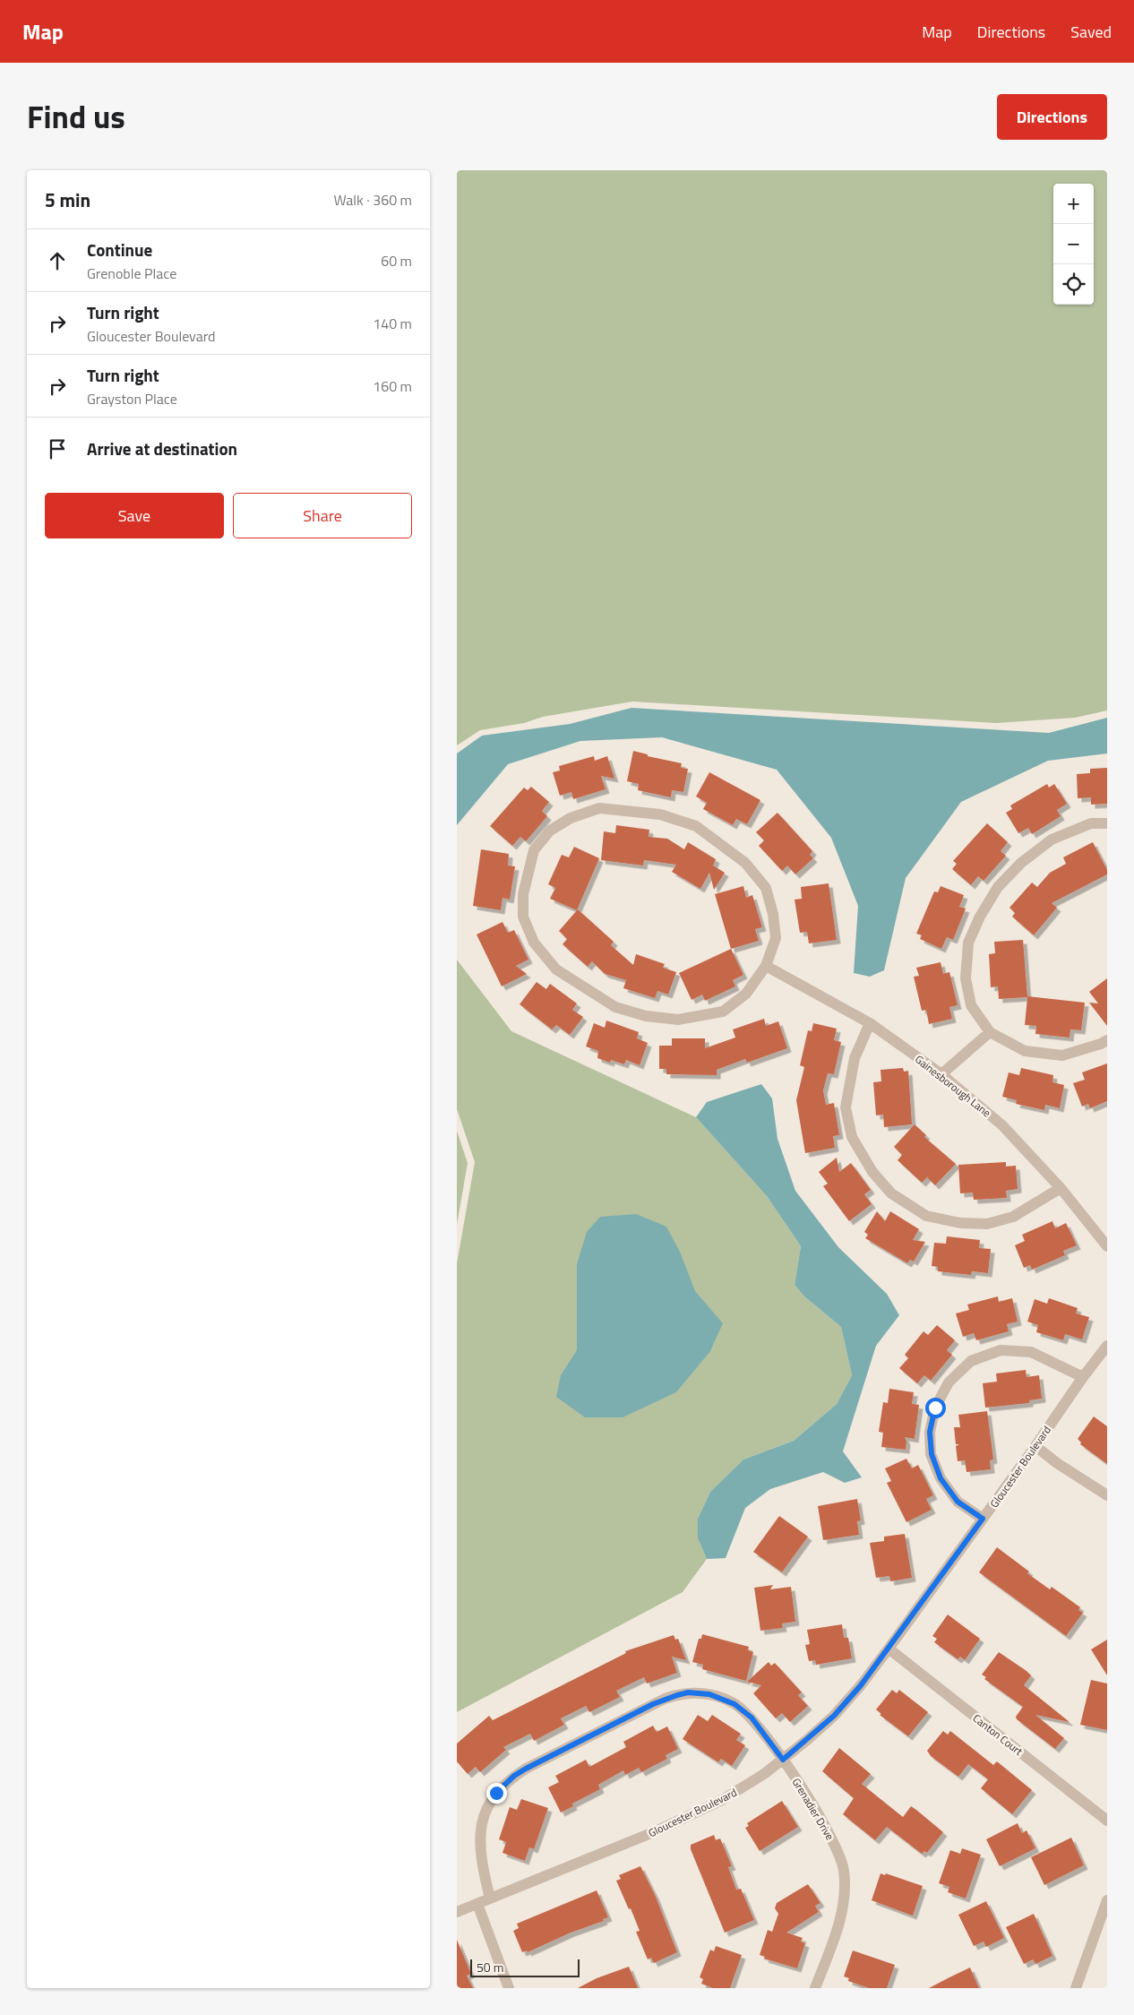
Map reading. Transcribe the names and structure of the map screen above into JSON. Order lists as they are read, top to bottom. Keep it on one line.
{"streets":{"street":["Gainesborough Lane","Gloucester Boulevard","Canton Court","Grenadier Drive"]},"crossings":[["Gloucester Boulevard","Canton Court"],["Gloucester Boulevard","Grenadier Drive"]],"scale_bar":"50 m","page":{"header":"Map","nav":["Map","Directions","Saved"],"title":"Find us","buttons":["Directions",["Save","Share"]],"heading":["5 min","Walk · 360 m"],"map_buttons":["+","−"],"list":[["Continue","Grenoble Place","60 m"],["Turn right","Gloucester Boulevard","140 m"],["Turn right","Grayston Place","160 m"],"Arrive at destination"],"scale":"50 m"}}
